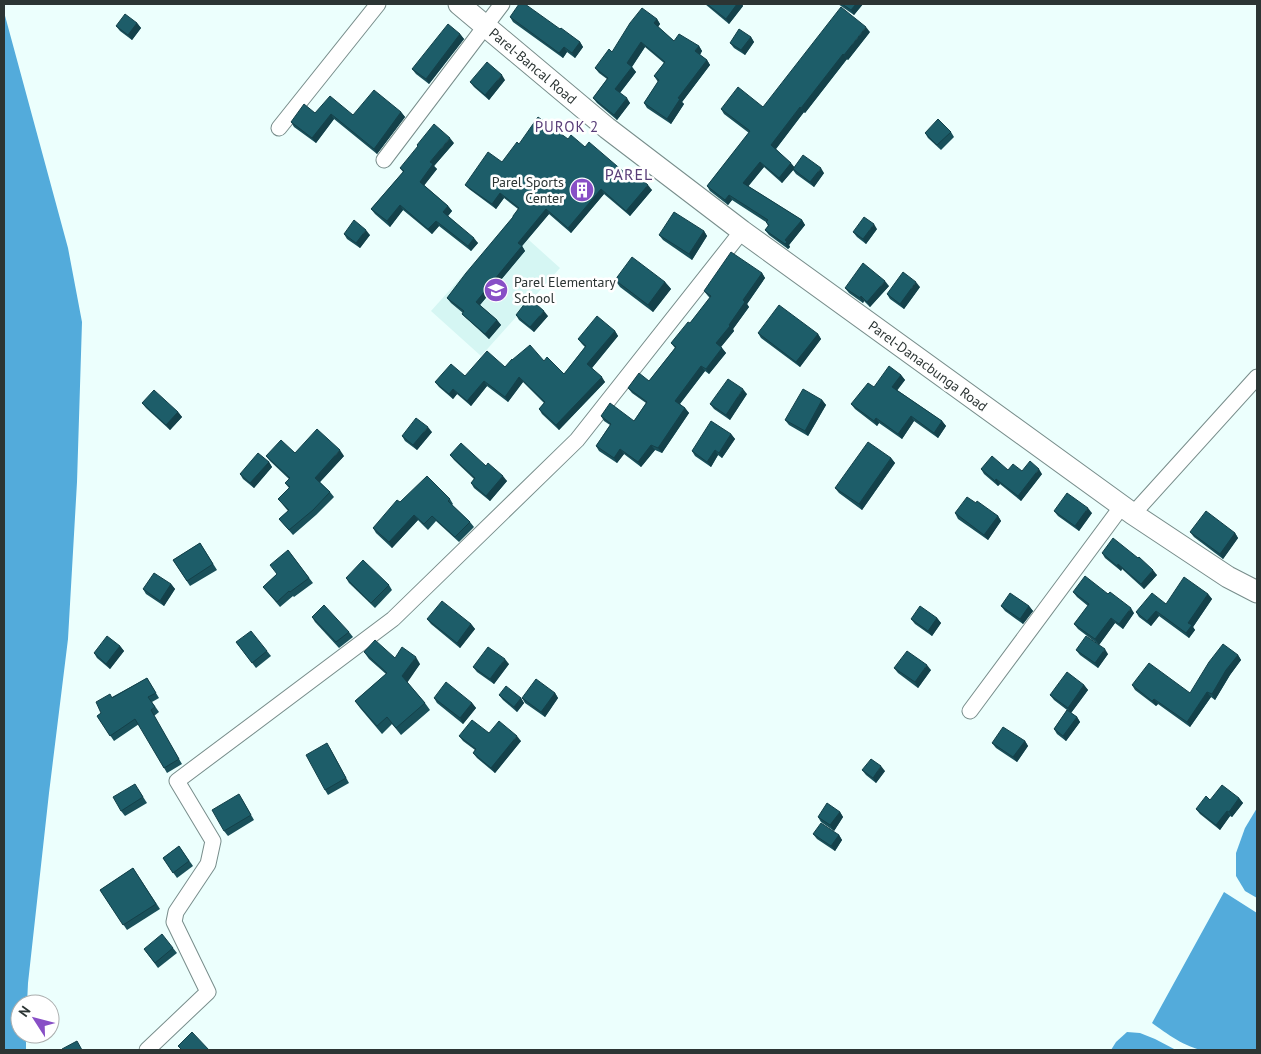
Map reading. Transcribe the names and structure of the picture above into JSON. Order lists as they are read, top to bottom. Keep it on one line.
{"streets":{"main road":["Parel-Bancal Road","Parel-Danacbunga Road"]},"crossings":[["Parel-Bancal Road","Parel-Danacbunga Road"]],"districts":["PUROK 2","PAREL"],"places":{"building":["Parel Sports Center"],"school or university":["Parel Elementary School"]},"north":"top left"}
